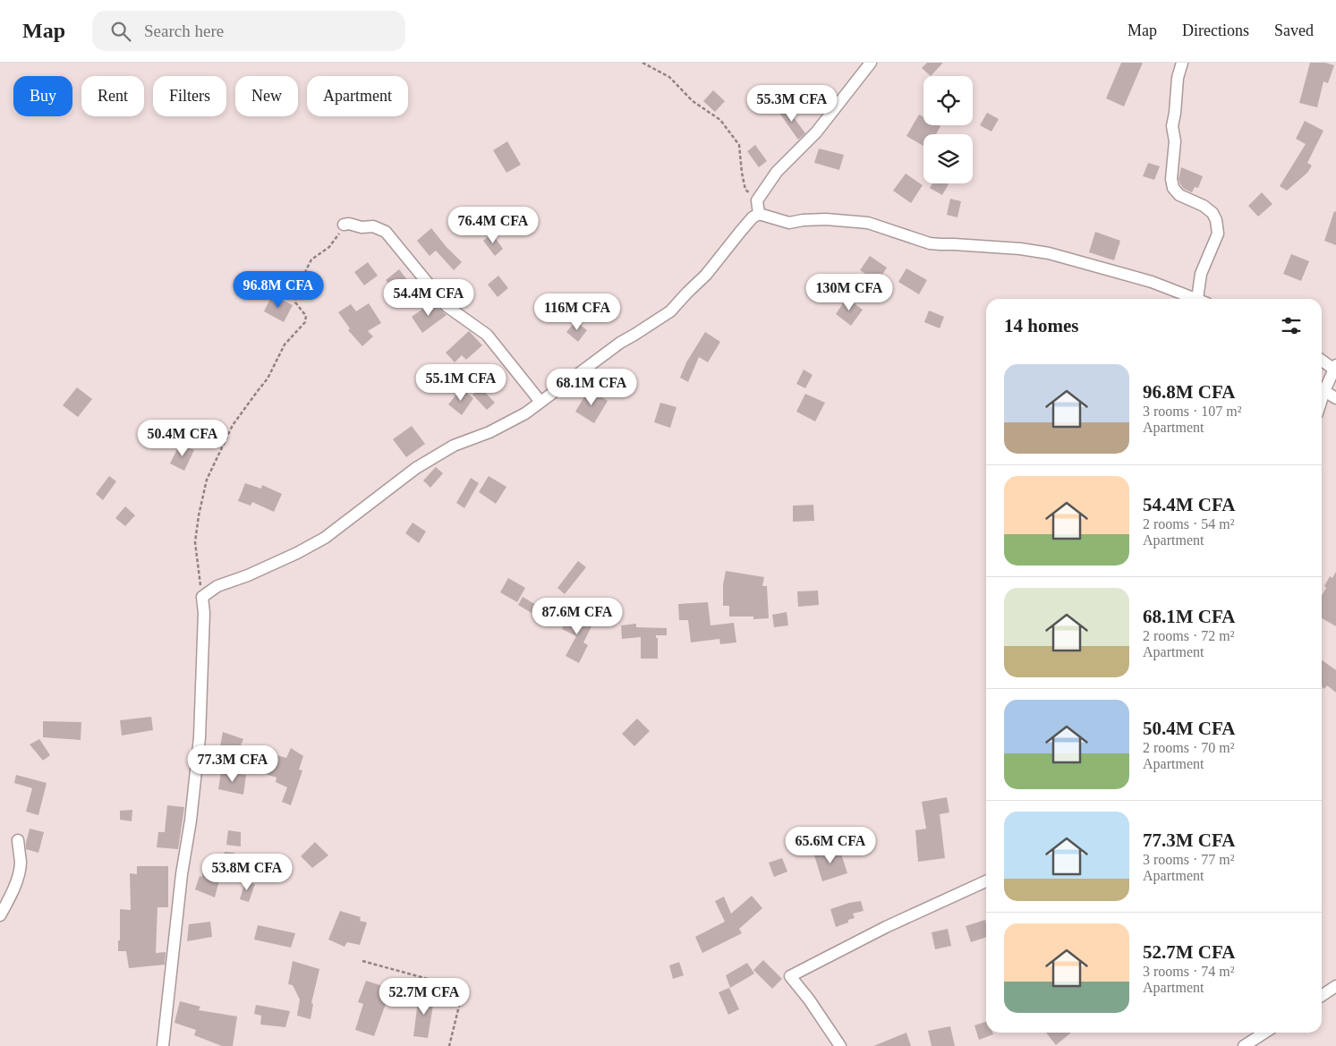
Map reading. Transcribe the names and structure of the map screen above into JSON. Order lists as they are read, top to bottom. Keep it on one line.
{"page":{"header":"Map","search":"Search here","nav":["Map","Directions","Saved"],"chip":["Buy","Rent","Filters","New","Apartment"],"price":["55.3M CFA","76.4M CFA","96.8M CFA","130M CFA","54.4M CFA","116M CFA","55.1M CFA","68.1M CFA","50.4M CFA","87.6M CFA","77.3M CFA","65.6M CFA","53.8M CFA","52.7M CFA"],"heading":"14 homes","list":[{"name":"96.8M CFA","note":"3 rooms · 107 m² · Apartment"},{"name":"54.4M CFA","note":"2 rooms · 54 m² · Apartment"},{"name":"68.1M CFA","note":"2 rooms · 72 m² · Apartment"},{"name":"50.4M CFA","note":"2 rooms · 70 m² · Apartment"},{"name":"77.3M CFA","note":"3 rooms · 77 m² · Apartment"},{"name":"52.7M CFA","note":"3 rooms · 74 m² · Apartment"}]}}
